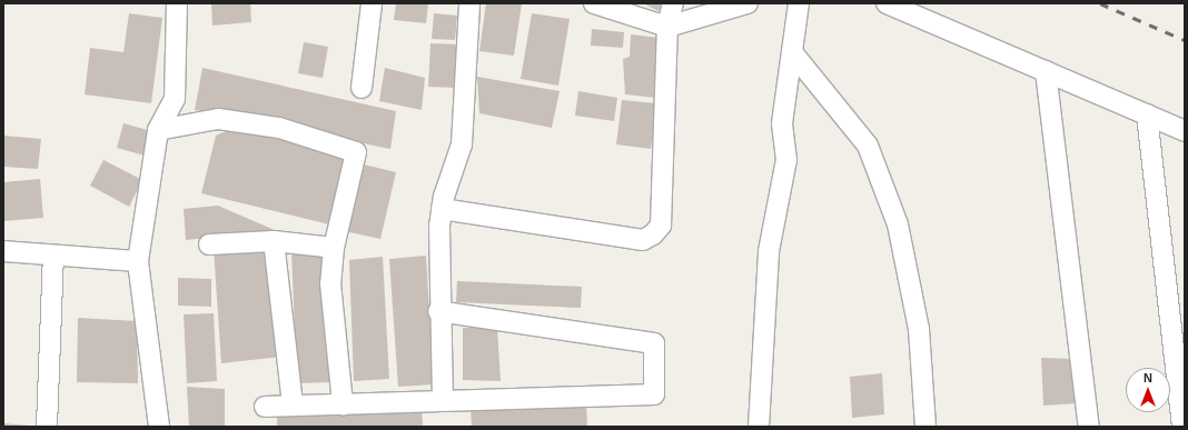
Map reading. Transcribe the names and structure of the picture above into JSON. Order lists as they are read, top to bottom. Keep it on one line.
{"north":"top"}
